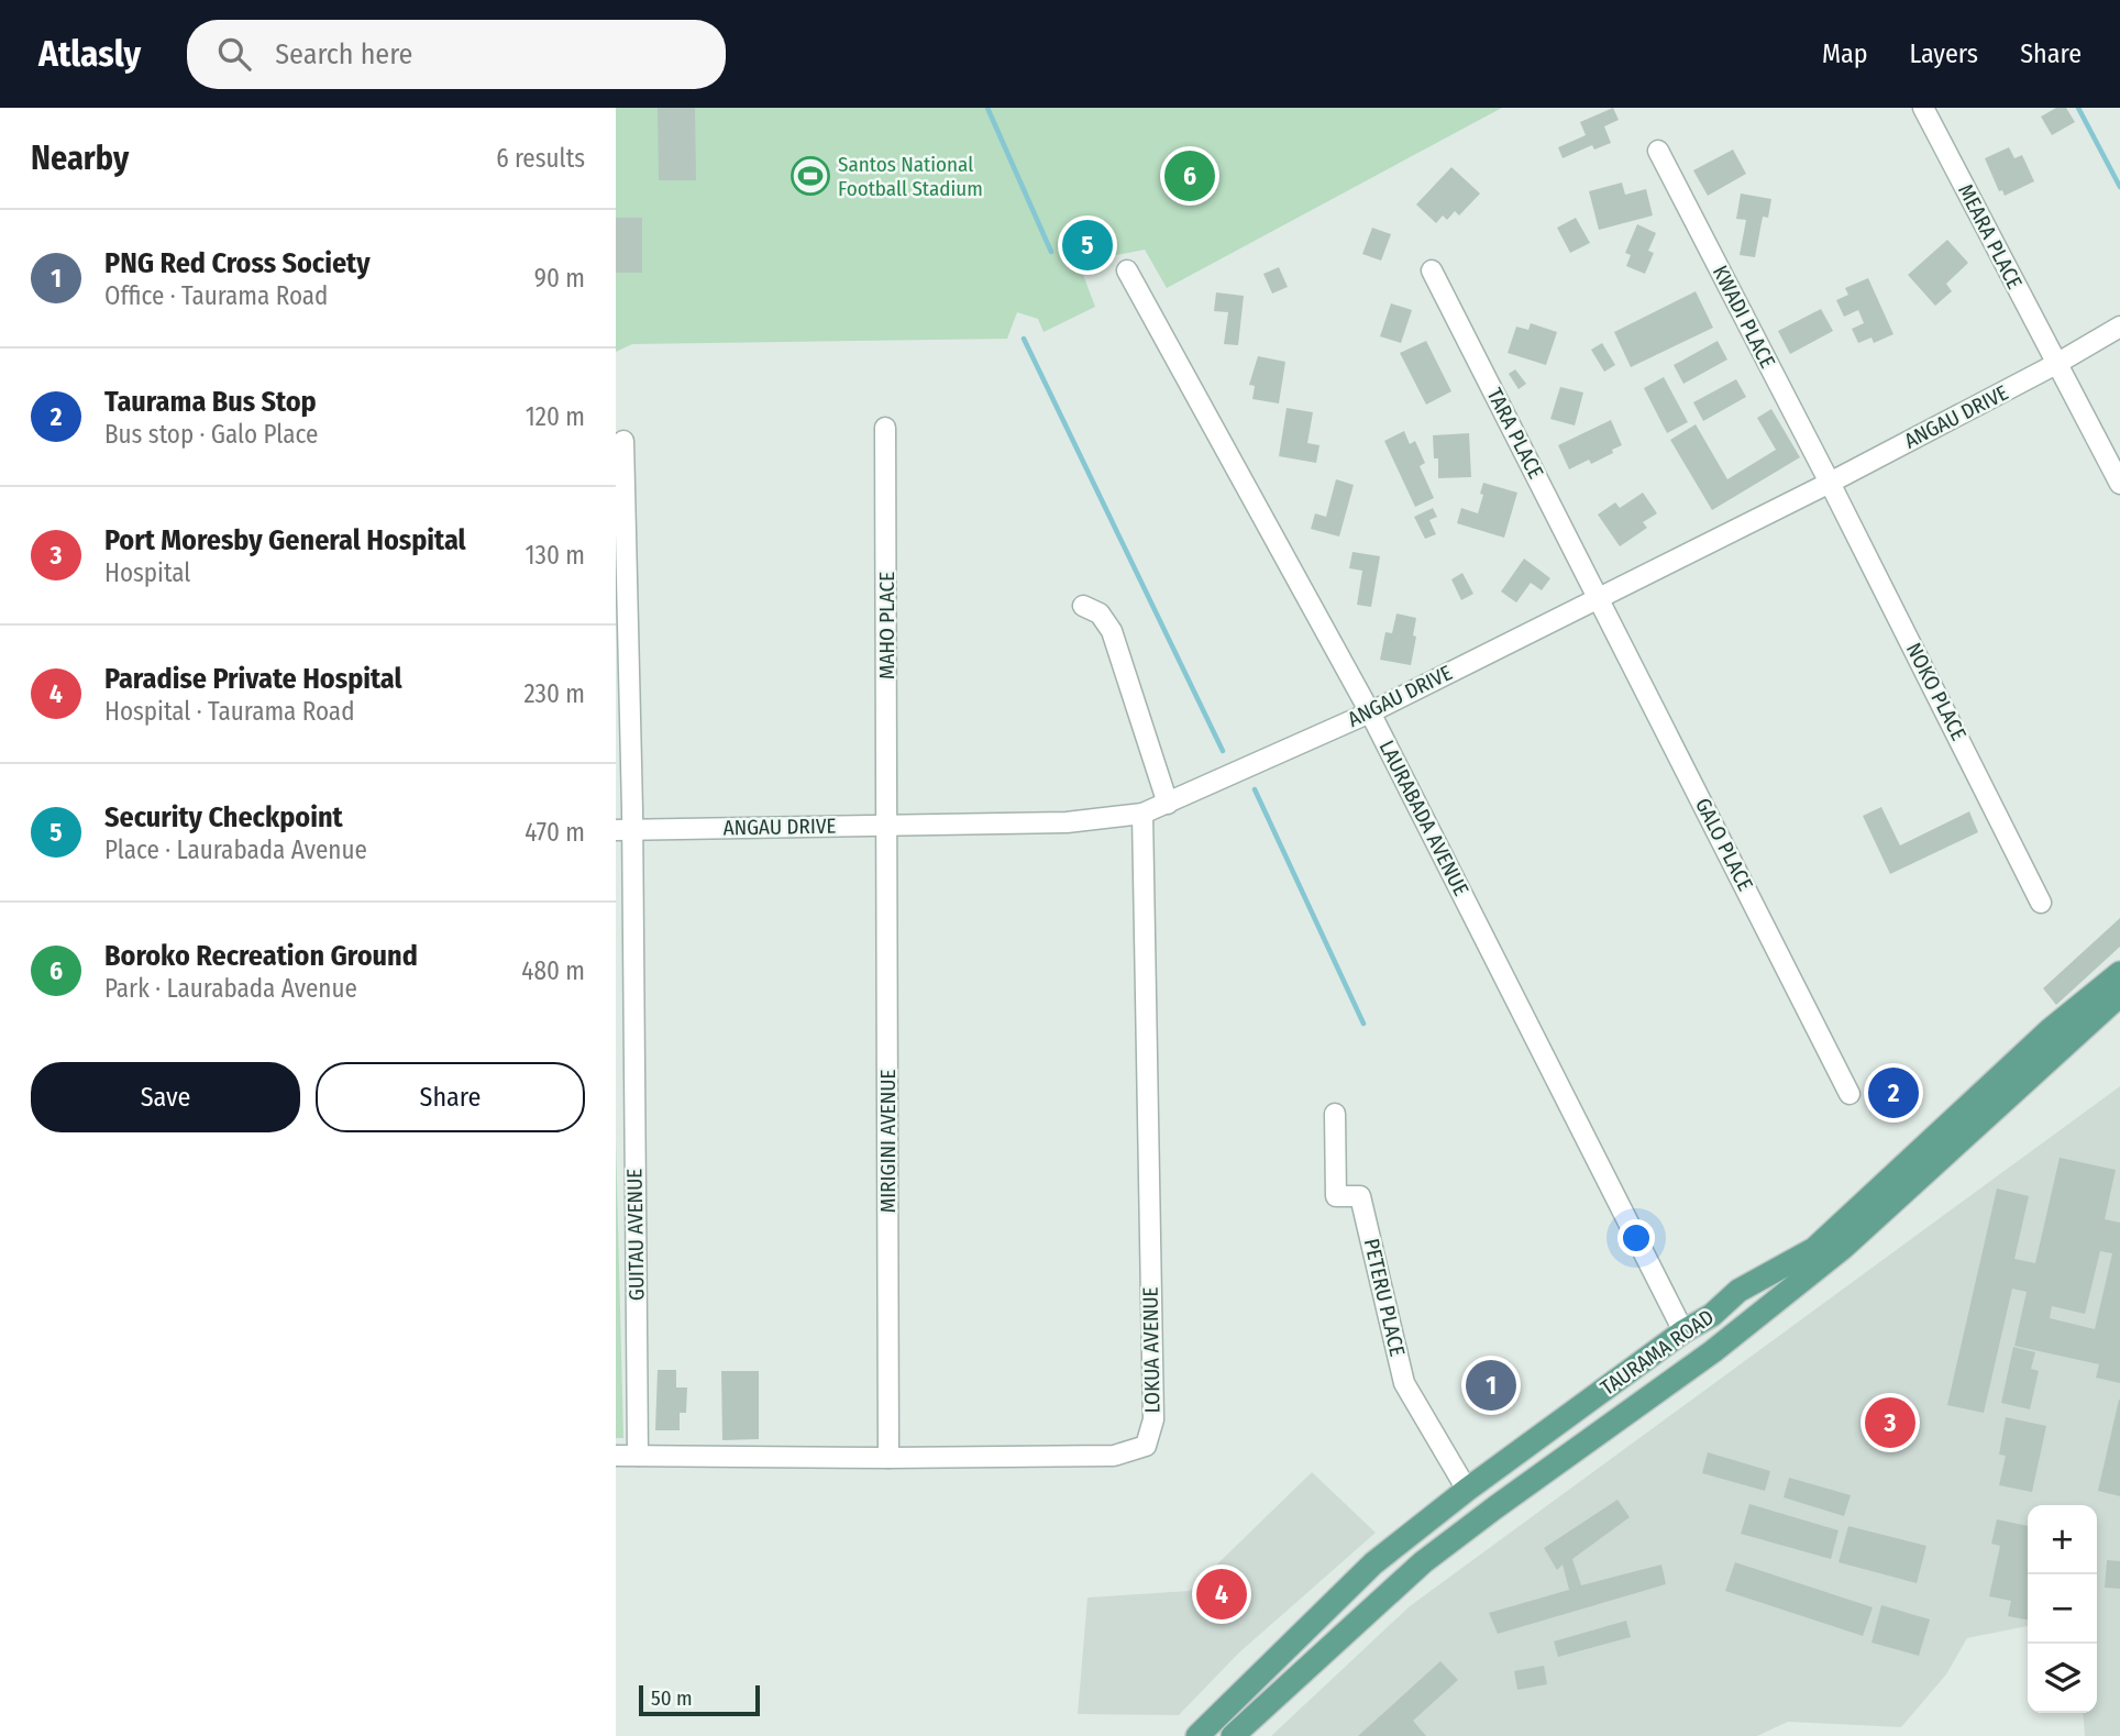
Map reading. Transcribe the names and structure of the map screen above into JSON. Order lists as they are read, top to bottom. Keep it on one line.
{"streets":{"main road":["TAURAMA ROAD"],"street":["MEARA PLACE","KWADI PLACE","ANGAU DRIVE","TARA PLACE","MAHO PLACE","NOKO PLACE","LAURABADA AVENUE","GALO PLACE","MIRIGINI AVENUE","GUITAU AVENUE","PETERU PLACE","LOKUA AVENUE"]},"crossings":[["MEARA PLACE","ANGAU DRIVE"],["KWADI PLACE","ANGAU DRIVE"],["KWADI PLACE","NOKO PLACE"],["ANGAU DRIVE","TARA PLACE"],["ANGAU DRIVE","MAHO PLACE"],["ANGAU DRIVE","NOKO PLACE"],["ANGAU DRIVE","LAURABADA AVENUE"],["ANGAU DRIVE","GALO PLACE"],["ANGAU DRIVE","MIRIGINI AVENUE"],["ANGAU DRIVE","GUITAU AVENUE"],["ANGAU DRIVE","LOKUA AVENUE"],["TARA PLACE","GALO PLACE"],["MAHO PLACE","MIRIGINI AVENUE"],["LAURABADA AVENUE","TAURAMA ROAD"],["MIRIGINI AVENUE","LOKUA AVENUE"],["GUITAU AVENUE","LOKUA AVENUE"],["PETERU PLACE","TAURAMA ROAD"]],"places":{"sports":["Santos National Football Stadium"]},"scale_bar":"50 m","page":{"header":"Atlasly","search":"Search here","nav":["Map","Layers","Share"],"heading":["Nearby","6 results"],"pins":["6","5","2","1","3","4"],"list":[{"mark":"1","name":"PNG Red Cross Society","note":"Office · Taurama Road","value":"90 m"},{"mark":"2","name":"Taurama Bus Stop","note":"Bus stop · Galo Place","value":"120 m"},{"mark":"3","name":"Port Moresby General Hospital","note":"Hospital","value":"130 m"},{"mark":"4","name":"Paradise Private Hospital","note":"Hospital · Taurama Road","value":"230 m"},{"mark":"5","name":"Security Checkpoint","note":"Place · Laurabada Avenue","value":"470 m"},{"mark":"6","name":"Boroko Recreation Ground","note":"Park · Laurabada Avenue","value":"480 m"}],"buttons":["Save","Share"],"map_buttons":["+","−"],"scale":"50 m"}}
